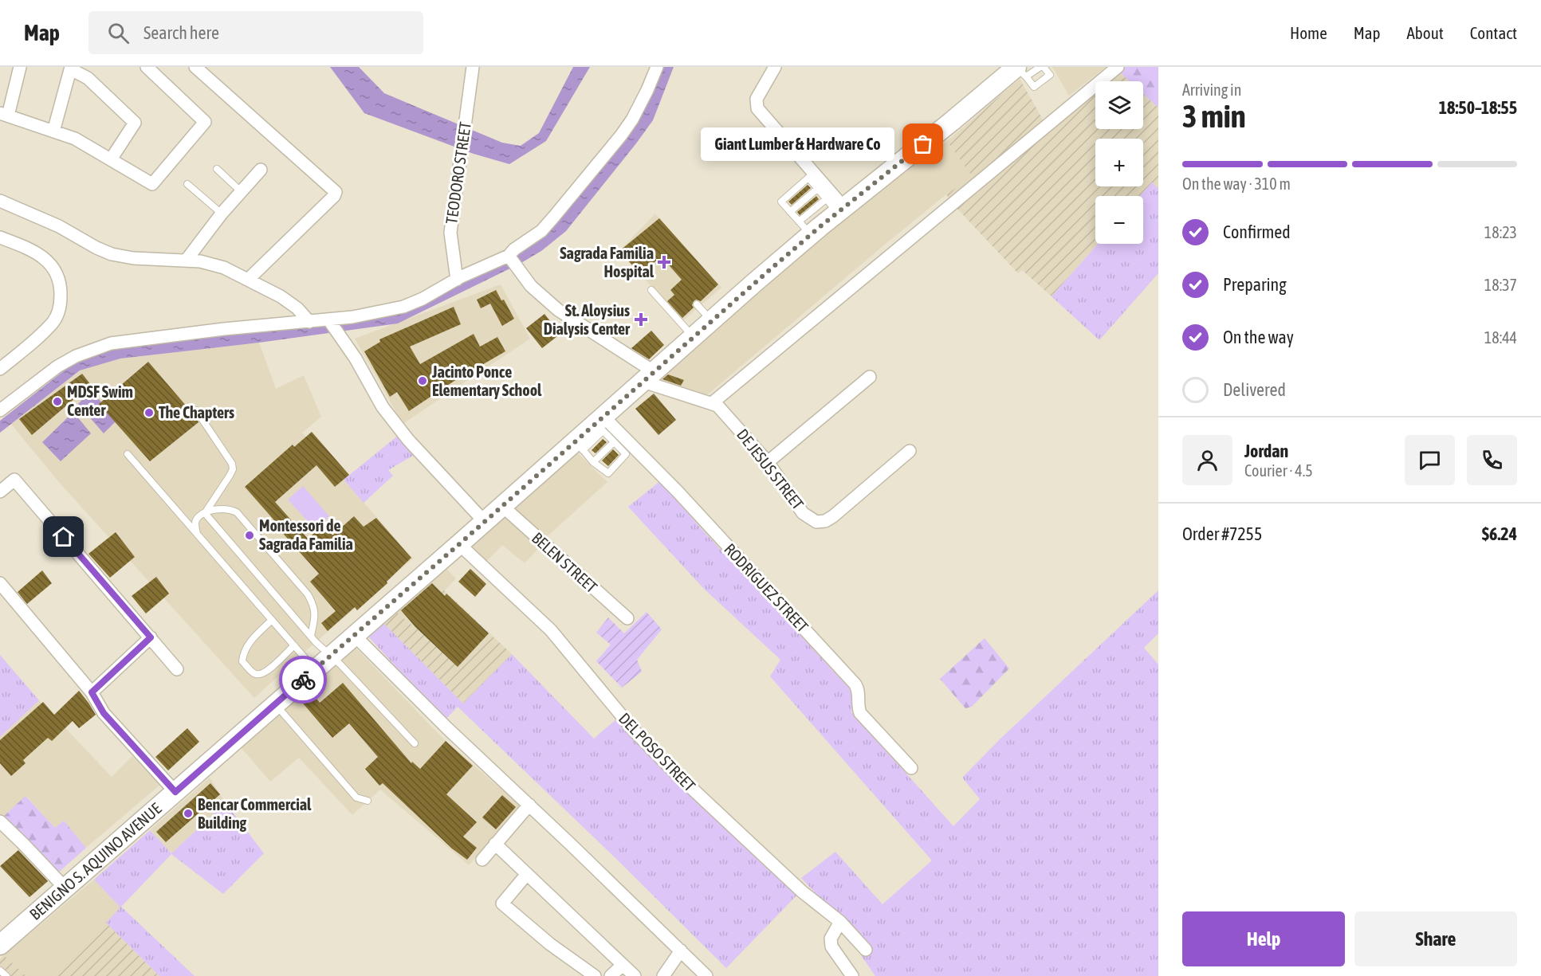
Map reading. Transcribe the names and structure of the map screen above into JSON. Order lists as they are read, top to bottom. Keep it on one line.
{"streets":{"main road":["BENIGNO S. AQUINO AVENUE"],"street":["TEODORO STREET","DE JESUS STREET","BELEN STREET","RODRIGUEZ STREET","DEL POSO STREET"]},"crossings":[["DE JESUS STREET","BENIGNO S. AQUINO AVENUE"],["BELEN STREET","BENIGNO S. AQUINO AVENUE"],["RODRIGUEZ STREET","BENIGNO S. AQUINO AVENUE"],["DEL POSO STREET","BENIGNO S. AQUINO AVENUE"]],"places":{"other":["Giant Lumber & Hardware Co","Jacinto Ponce Elementary School","MDSF Swim Center","The Chapters","Montessori de Sagrada Familia","Bencar Commercial Building"],"health":["Sagrada Familia Hospital","St. Aloysius Dialysis Center"]},"page":{"header":"Map","search":"Search here","nav":["Home","Map","About","Contact"],"heading":["3 min","Arriving in","18:50–18:55"],"panel":["Jordan","Courier · 4.5","Order #7255","$6.24"],"map_buttons":["+","−"],"bubble":"Giant Lumber & Hardware Co","bar":"On the way · 310 m","list":[["Confirmed","18:23"],["Preparing","18:37"],["On the way","18:44"],"Delivered"],"buttons":["Help","Share"]}}
